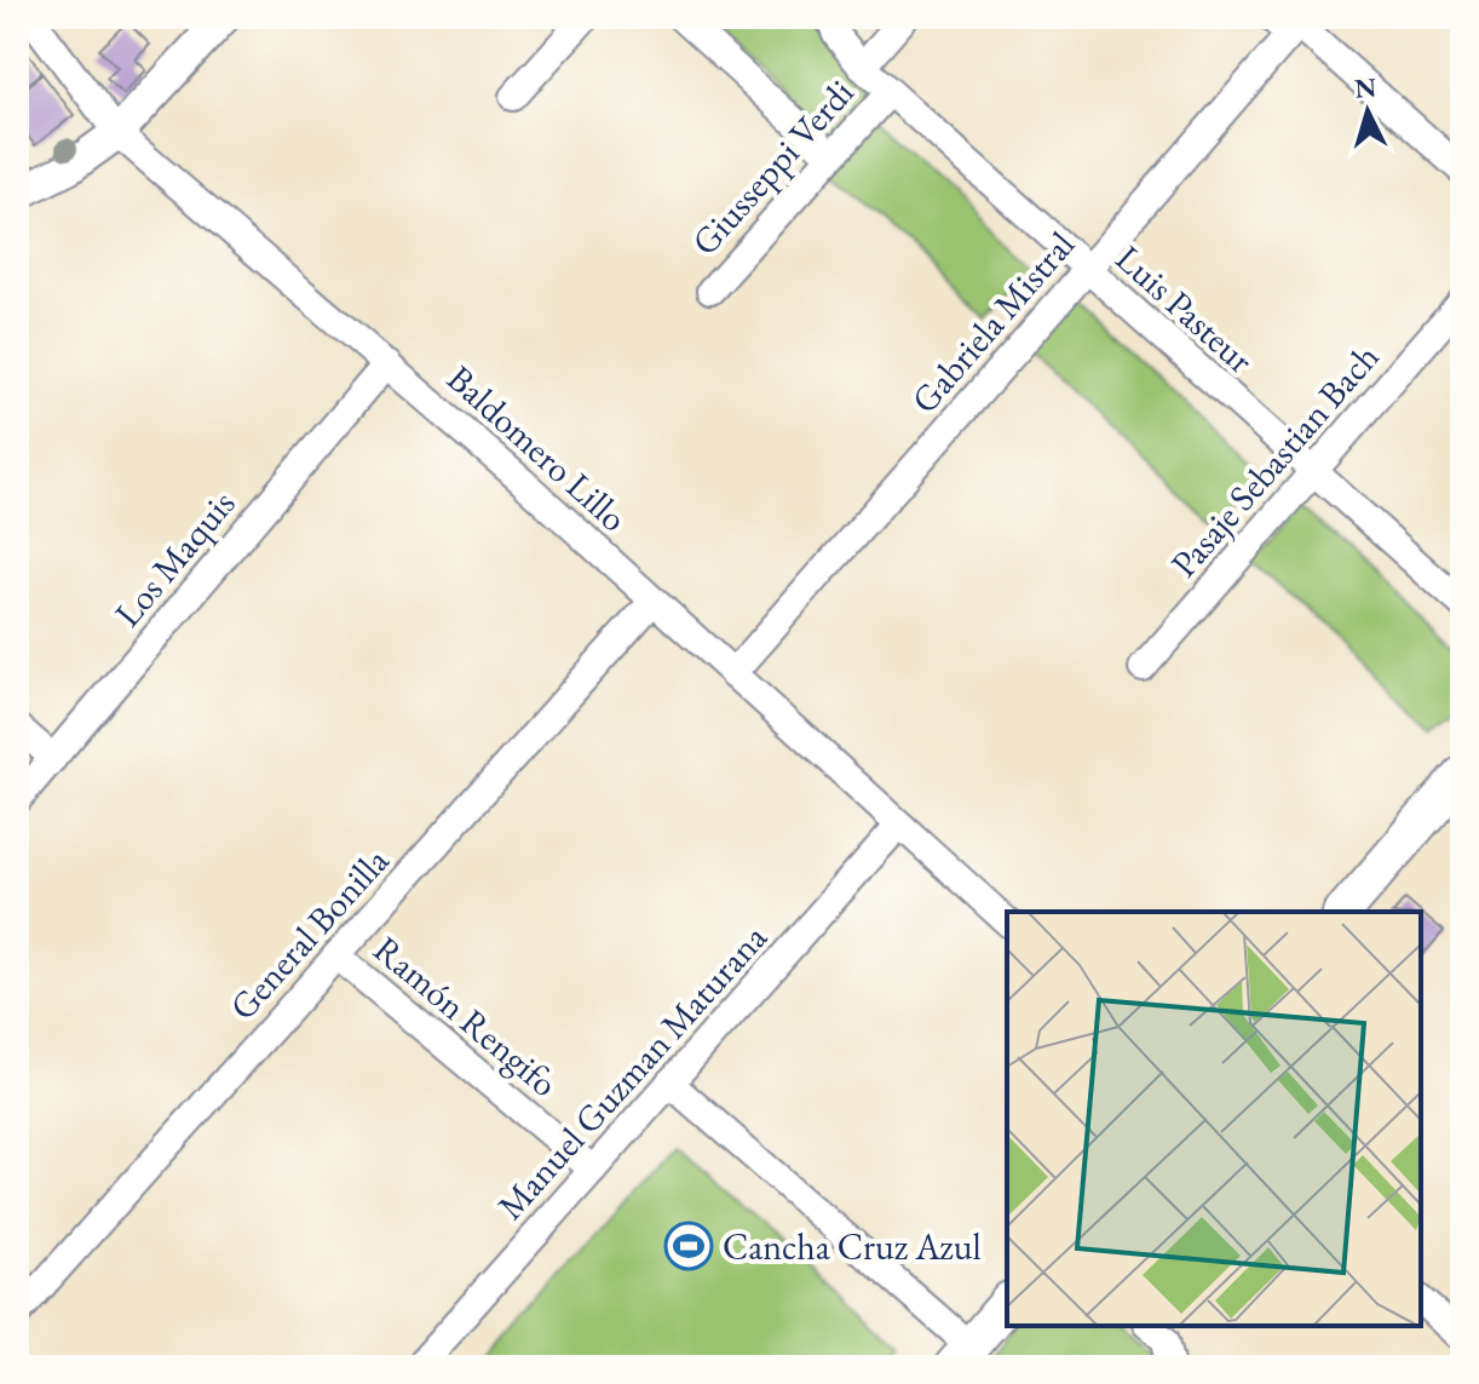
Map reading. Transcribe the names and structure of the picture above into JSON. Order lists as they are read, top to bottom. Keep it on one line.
{"streets":{"street":["Giusseppi Verdi","Luis Pasteur","Gabriela Mistral","Baldomero Lillo","Pasaje Sebastian Bach","Los Maquis","General Bonilla","Ramón Rengifo","Manuel Guzman Maturana"]},"crossings":[["Giusseppi Verdi","Luis Pasteur"],["Luis Pasteur","Gabriela Mistral"],["Luis Pasteur","Pasaje Sebastian Bach"],["Gabriela Mistral","Baldomero Lillo"],["Baldomero Lillo","Los Maquis"],["Baldomero Lillo","General Bonilla"],["Baldomero Lillo","Manuel Guzman Maturana"],["General Bonilla","Ramón Rengifo"],["Ramón Rengifo","Manuel Guzman Maturana"]],"places":{"sports":["Cancha Cruz Azul"]},"north":"top"}
